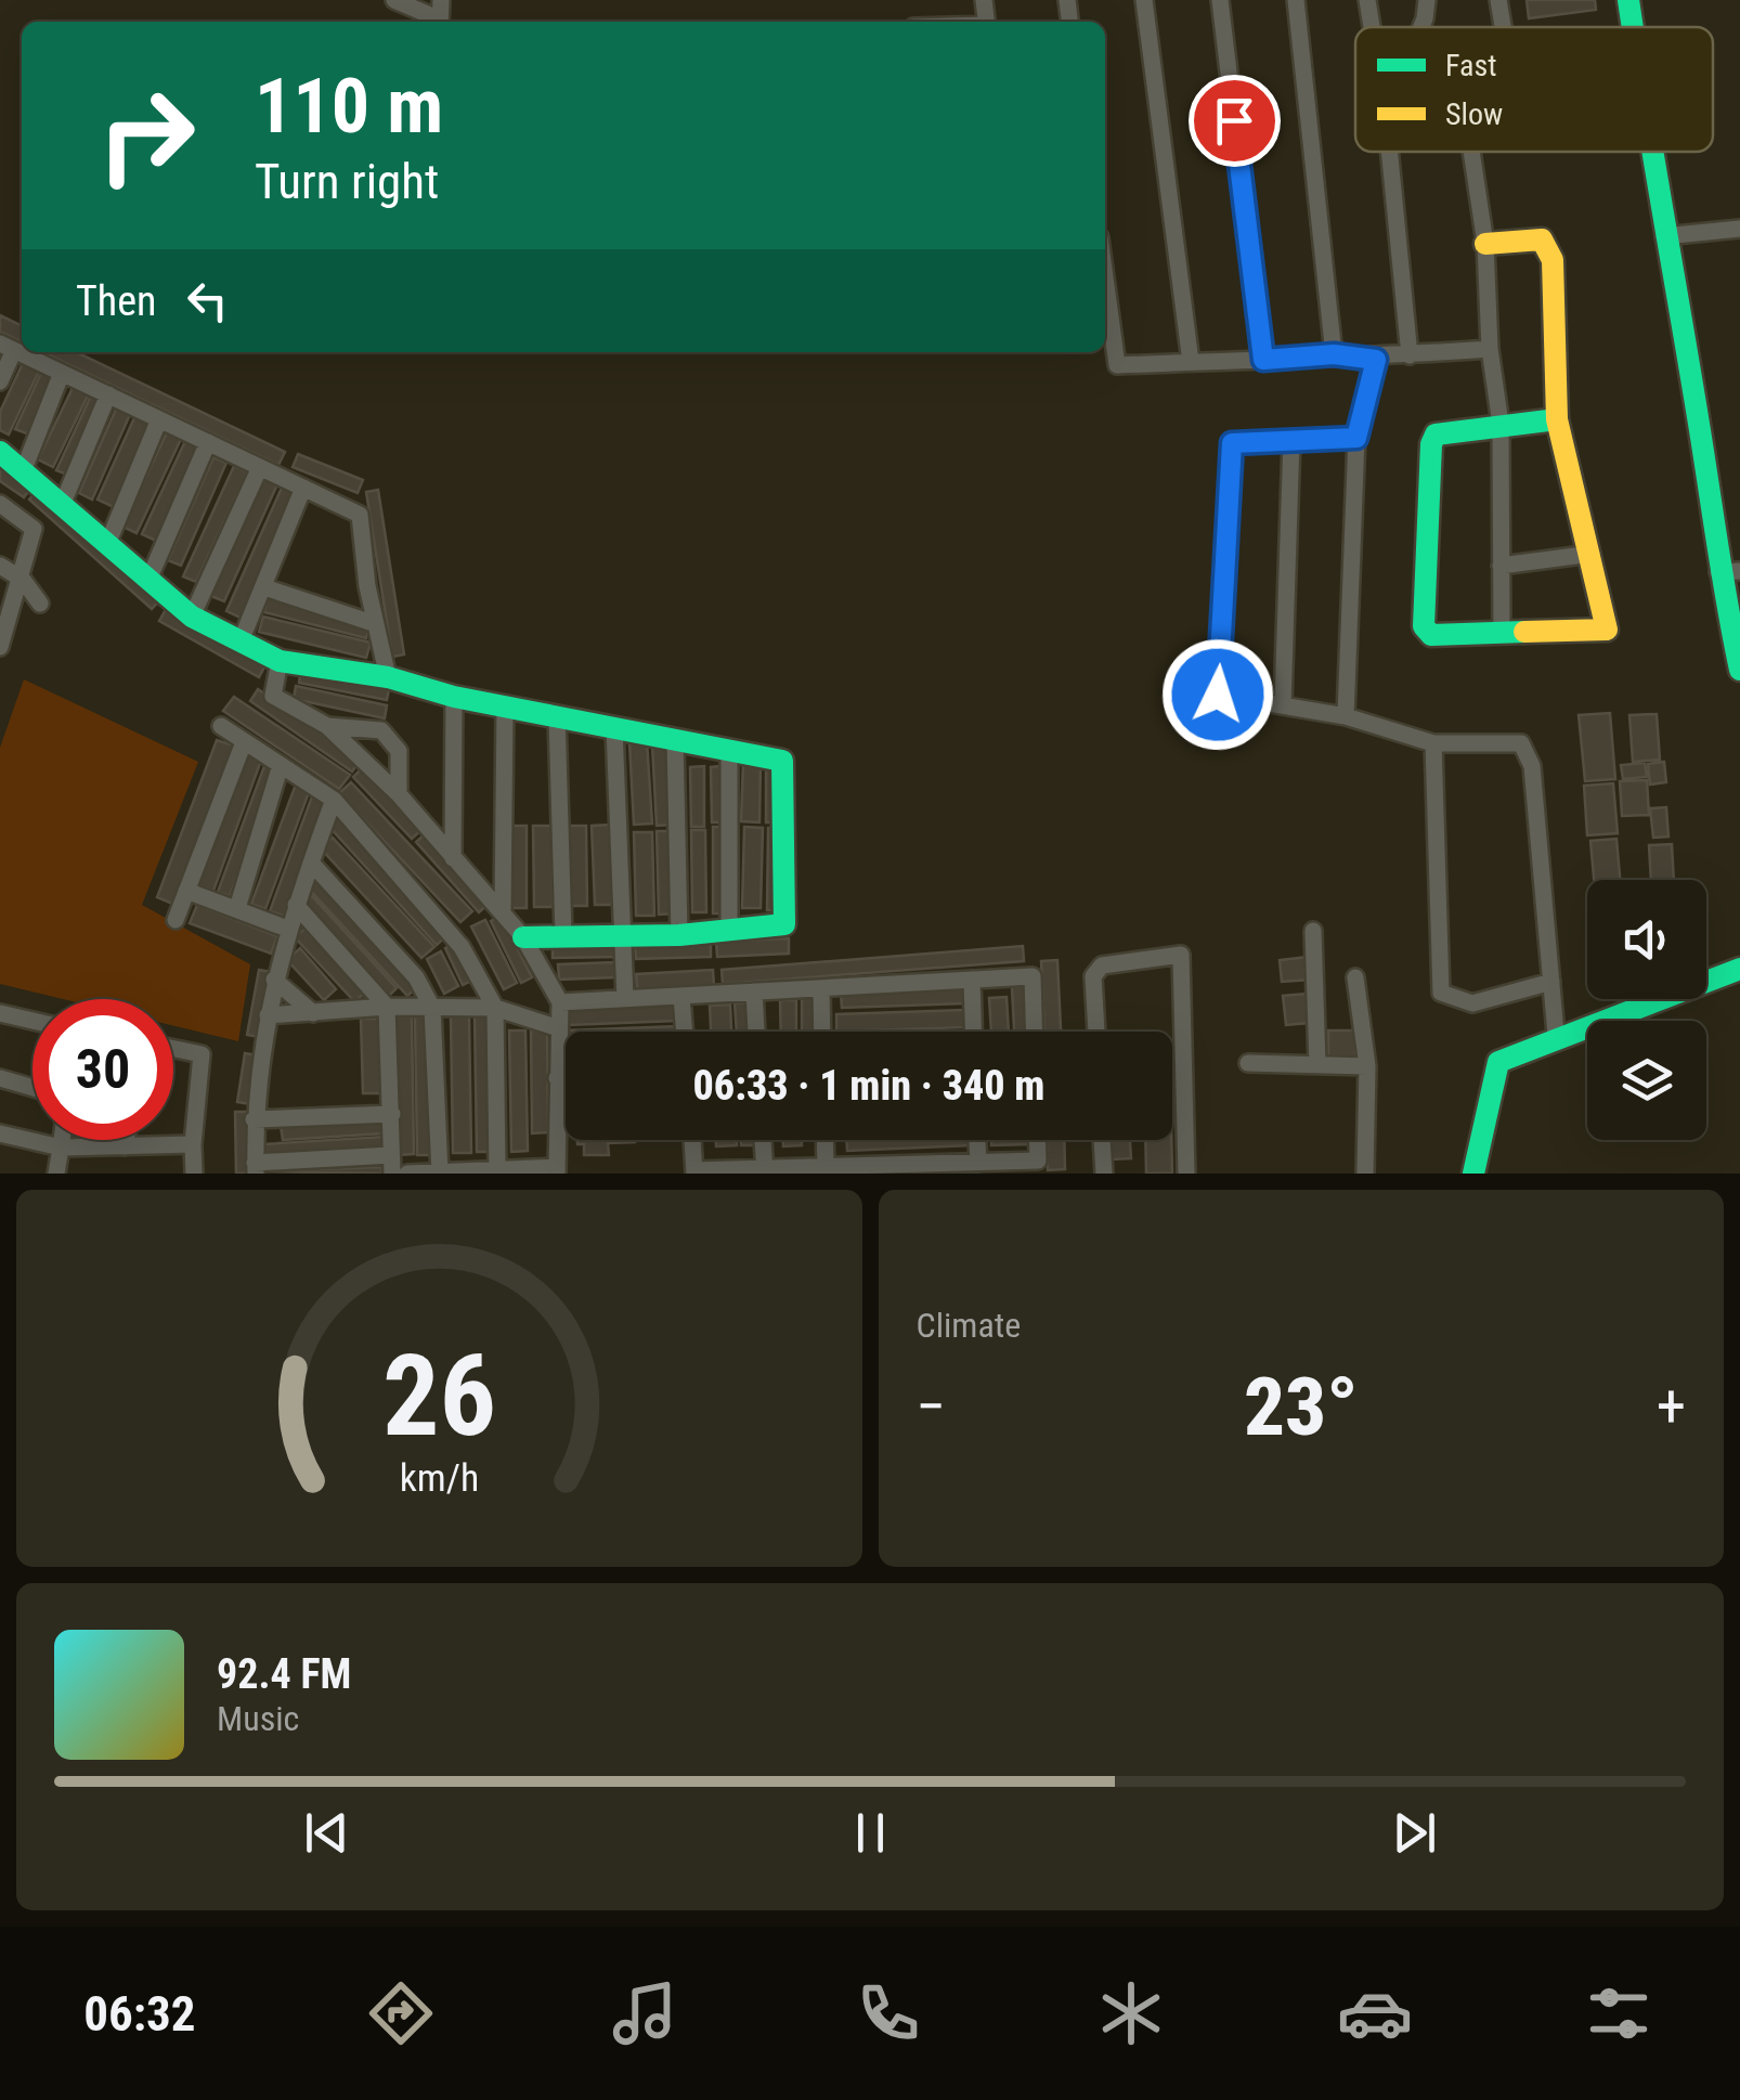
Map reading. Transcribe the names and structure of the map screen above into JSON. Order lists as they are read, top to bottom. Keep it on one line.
{"legend":["Fast","Slow"],"page":{"turn":["110 m","Turn right"],"then":"Then","limit":"30","trip":"06:33 · 1 min · 340 m","tile":"Climate","heat":["−","23°","+"],"song":["92.4 FM","Music"],"tabs":"06:32","gauge":["26","km/h"]}}
